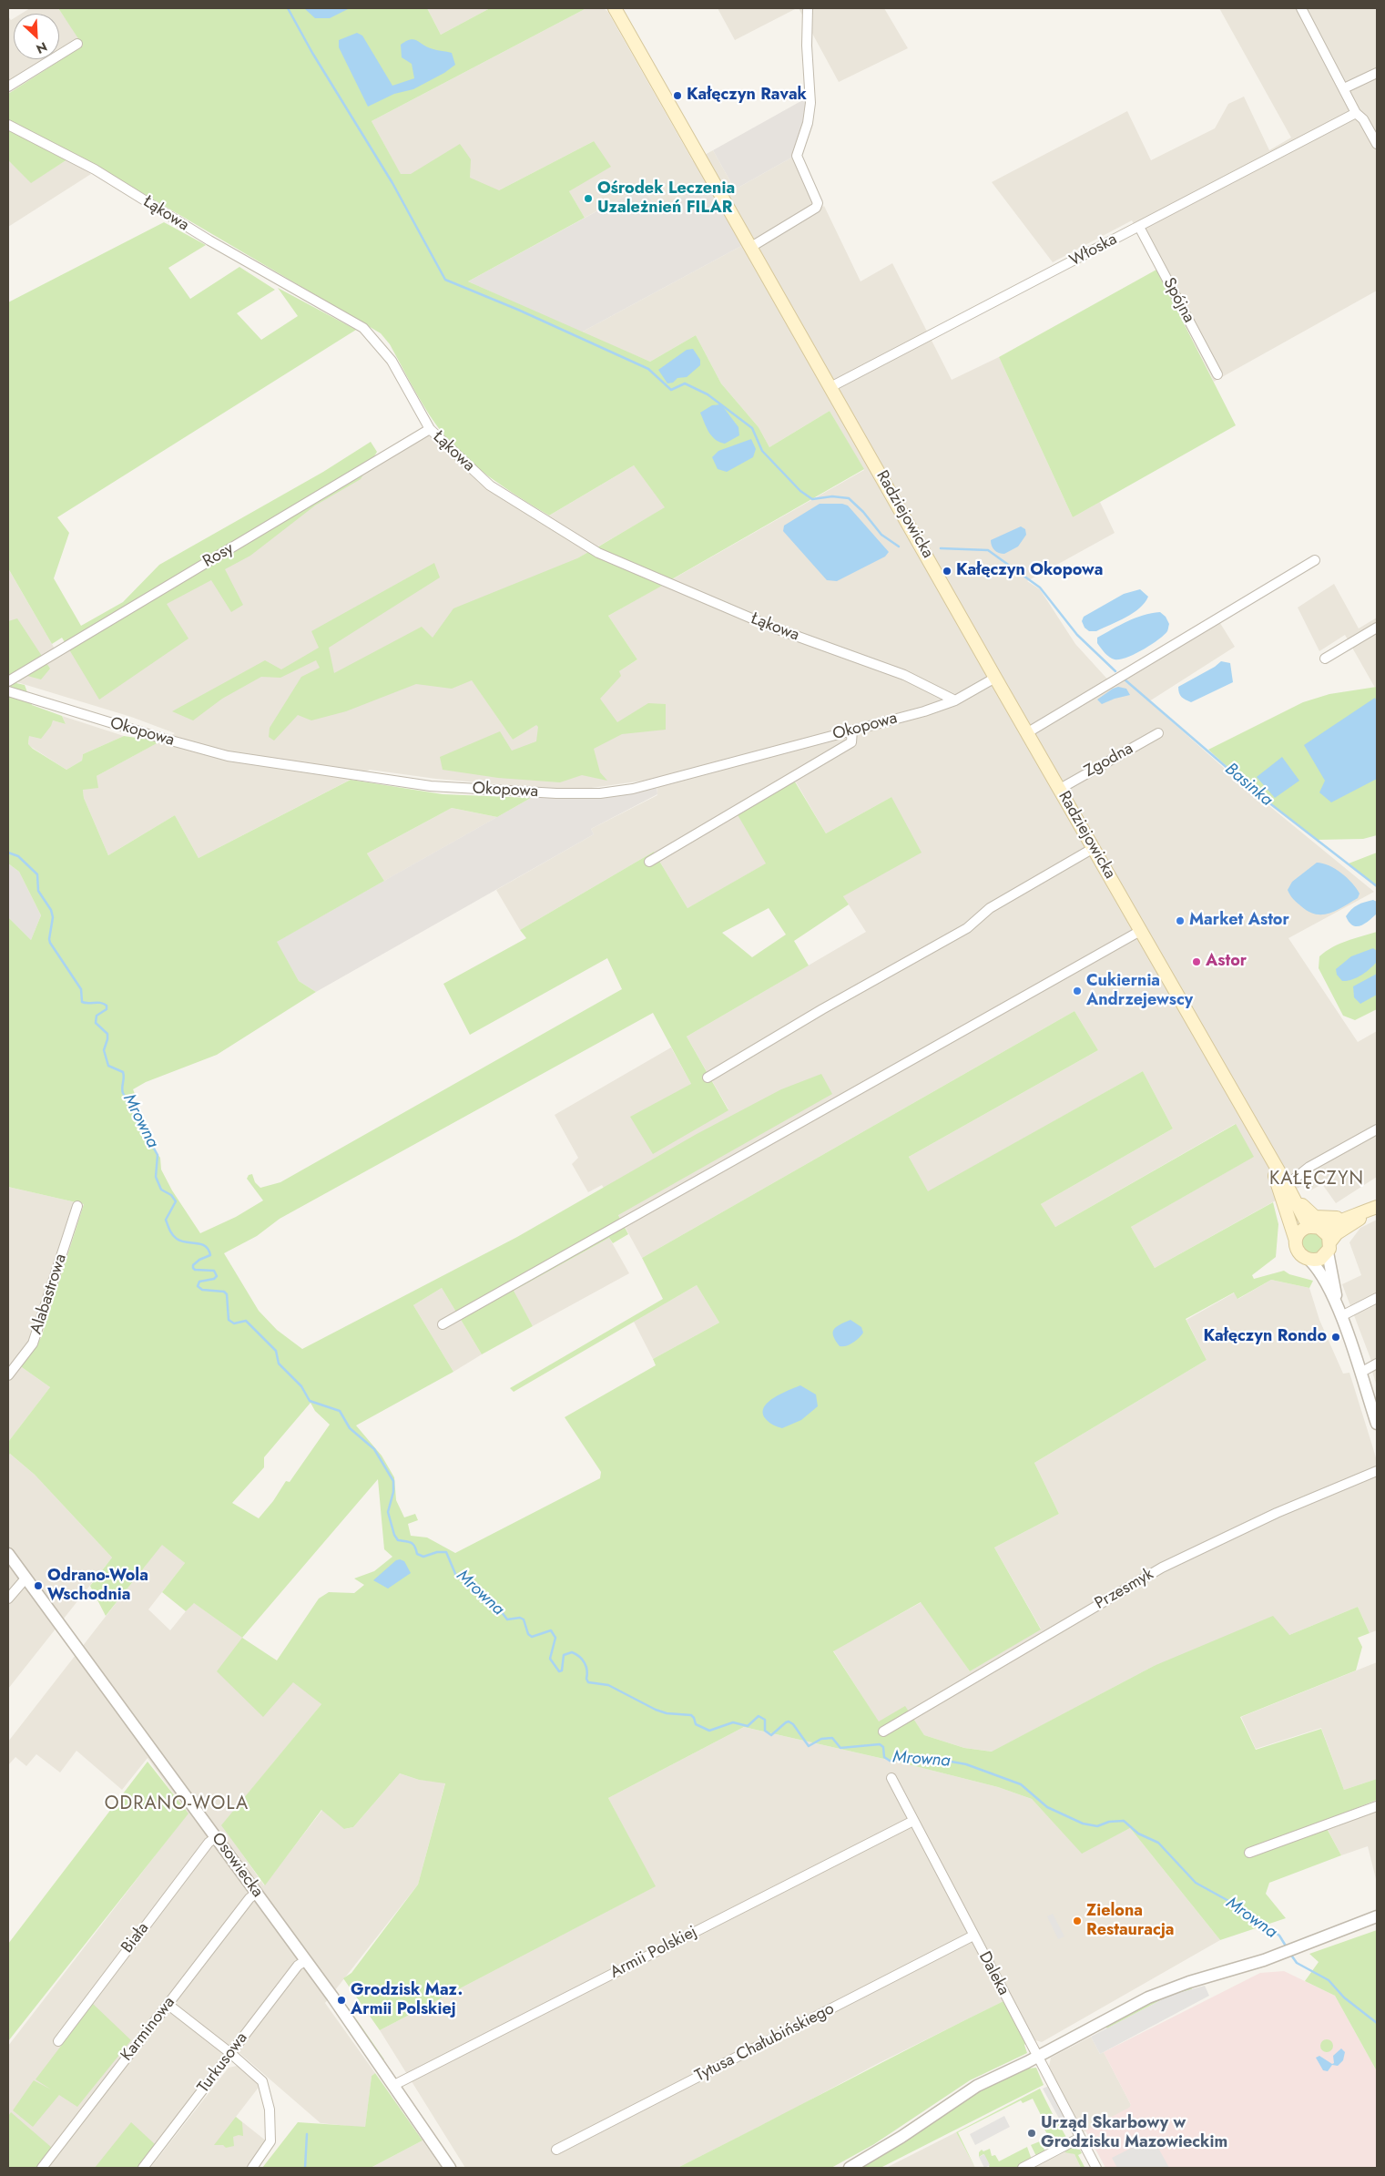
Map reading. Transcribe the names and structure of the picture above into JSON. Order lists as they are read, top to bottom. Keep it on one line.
{"streets":{"main road":["Radziejowicka"],"street":["Łąkowa","Włoska","Spójna","Rosy","Okopowa","Zgodna","Alabastrowa","Przesmyk","Osowiecka","Biała","Armii Polskiej","Daleka","Karminowa","Tytusa Chałubińskiego","Turkusowa"]},"crossings":[["Łąkowa","Rosy"],["Łąkowa","Okopowa"],["Włoska","Spójna"],["Włoska","Radziejowicka"],["Radziejowicka","Okopowa"],["Radziejowicka","Zgodna"],["Osowiecka","Biała"],["Osowiecka","Armii Polskiej"],["Osowiecka","Karminowa"],["Osowiecka","Turkusowa"],["Armii Polskiej","Daleka"],["Daleka","Tytusa Chałubińskiego"]],"districts":["KAŁĘCZYN","ODRANO-WOLA"],"water":["Basinka","Mrowna"],"places":["Kałęczyn Ravak","Ośrodek Leczenia Uzależnień FILAR","Kałęczyn Okopowa","Market Astor","Astor","Cukiernia Andrzejewscy","Kałęczyn Rondo","Odrano-Wola Wschodnia","Zielona Restauracja","Grodzisk Maz. Armii Polskiej","Urząd Skarbowy w Grodzisku Mazowieckim"],"north":"bottom right"}
